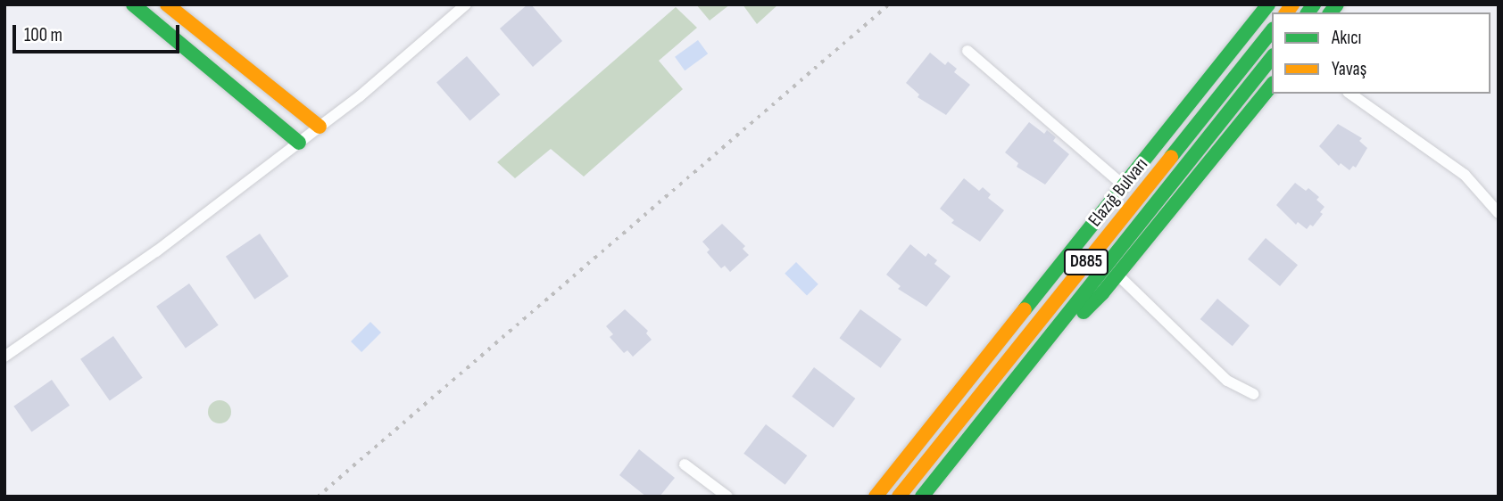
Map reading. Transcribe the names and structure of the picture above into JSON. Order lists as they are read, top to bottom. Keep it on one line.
{"streets":{"main road":["Elazığ Bulvarı","D885"]},"legend":["Akıcı","Yavaş"],"scale_bar":"100 m"}
